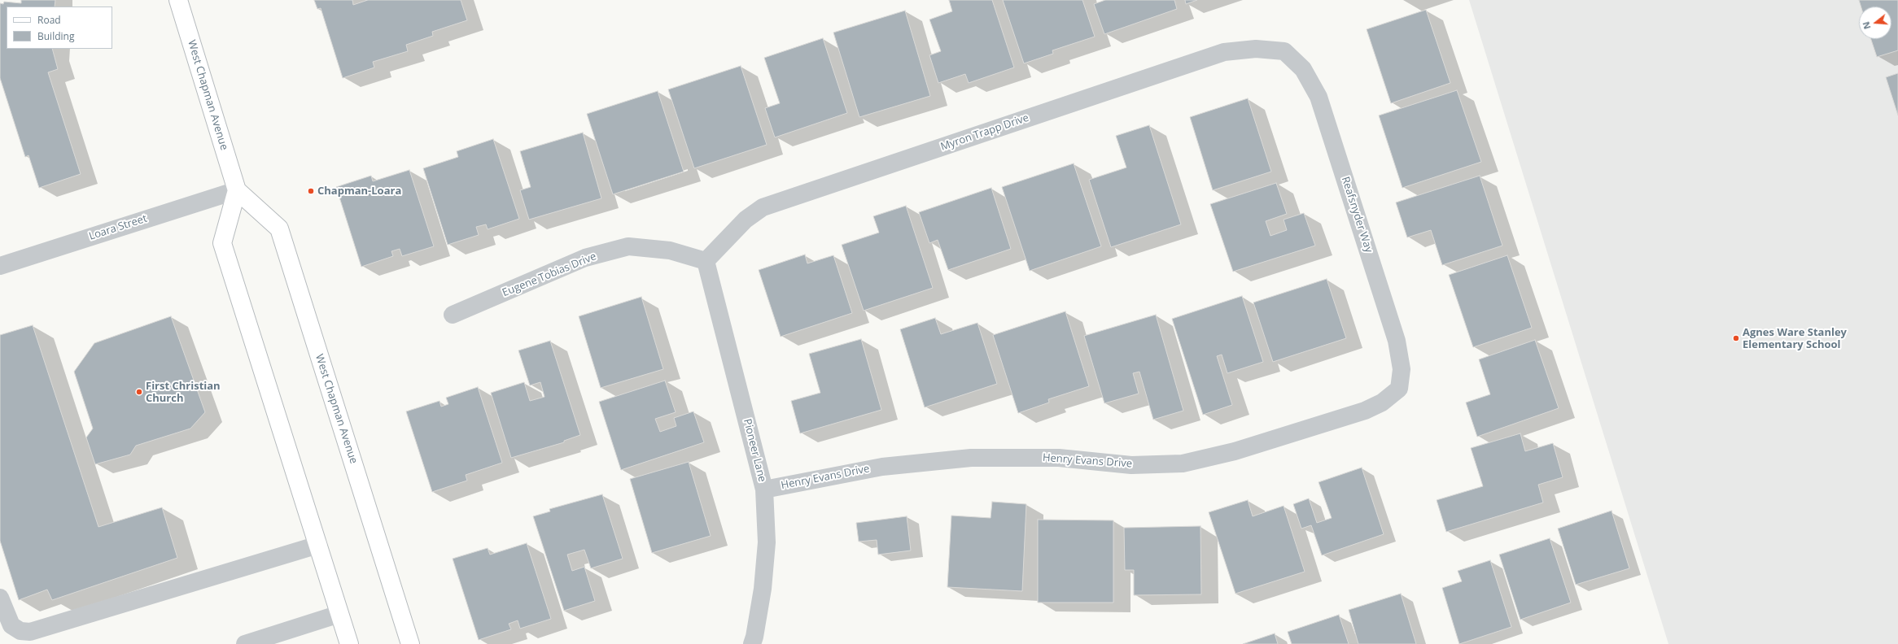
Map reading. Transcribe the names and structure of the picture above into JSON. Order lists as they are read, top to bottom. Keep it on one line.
{"streets":{"main road":["West Chapman Avenue"],"street":["Myron Trapp Drive","Reafsnyder Way","Loara Street","Eugene Tobias Drive","Pioneer Lane","Henry Evans Drive"]},"crossings":[["West Chapman Avenue","Loara Street"],["Myron Trapp Drive","Reafsnyder Way"],["Myron Trapp Drive","Eugene Tobias Drive"],["Myron Trapp Drive","Pioneer Lane"],["Reafsnyder Way","Henry Evans Drive"],["Eugene Tobias Drive","Pioneer Lane"],["Pioneer Lane","Henry Evans Drive"]],"places":["Chapman-Loara","Agnes Ware Stanley Elementary School","First Christian Church"],"legend":["Road","Building"],"north":"left"}
